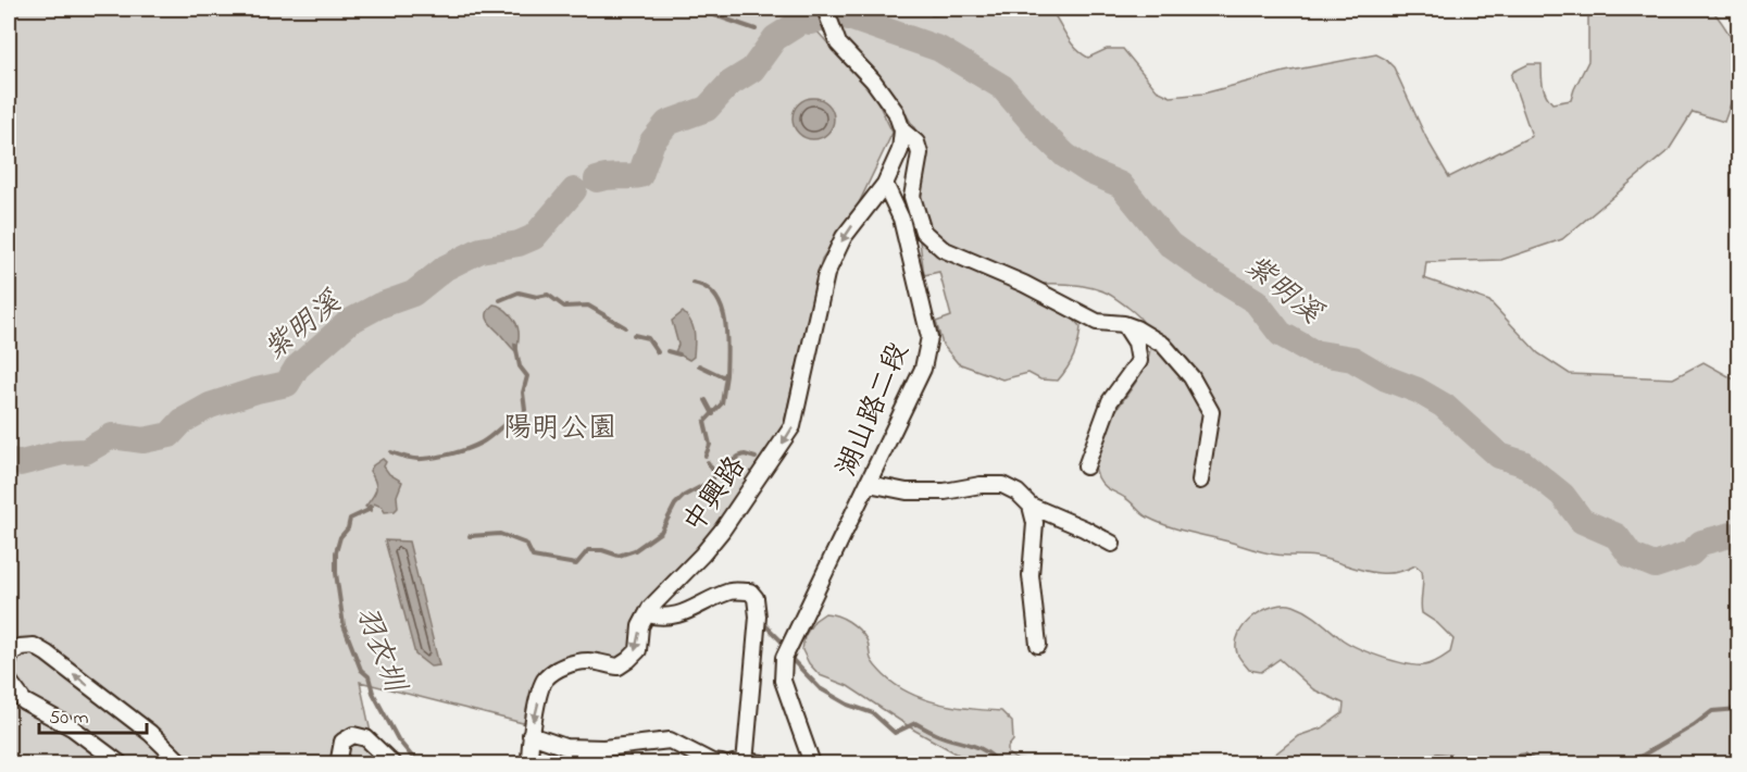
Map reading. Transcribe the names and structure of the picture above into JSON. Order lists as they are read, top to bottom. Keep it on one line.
{"streets":{"street":["湖山路二段","中興路"]},"crossings":[["湖山路二段","中興路"]],"one_way":["中興路"],"water":["紫明溪","羽衣圳"],"parks":["陽明公園"],"scale_bar":"50 m"}
